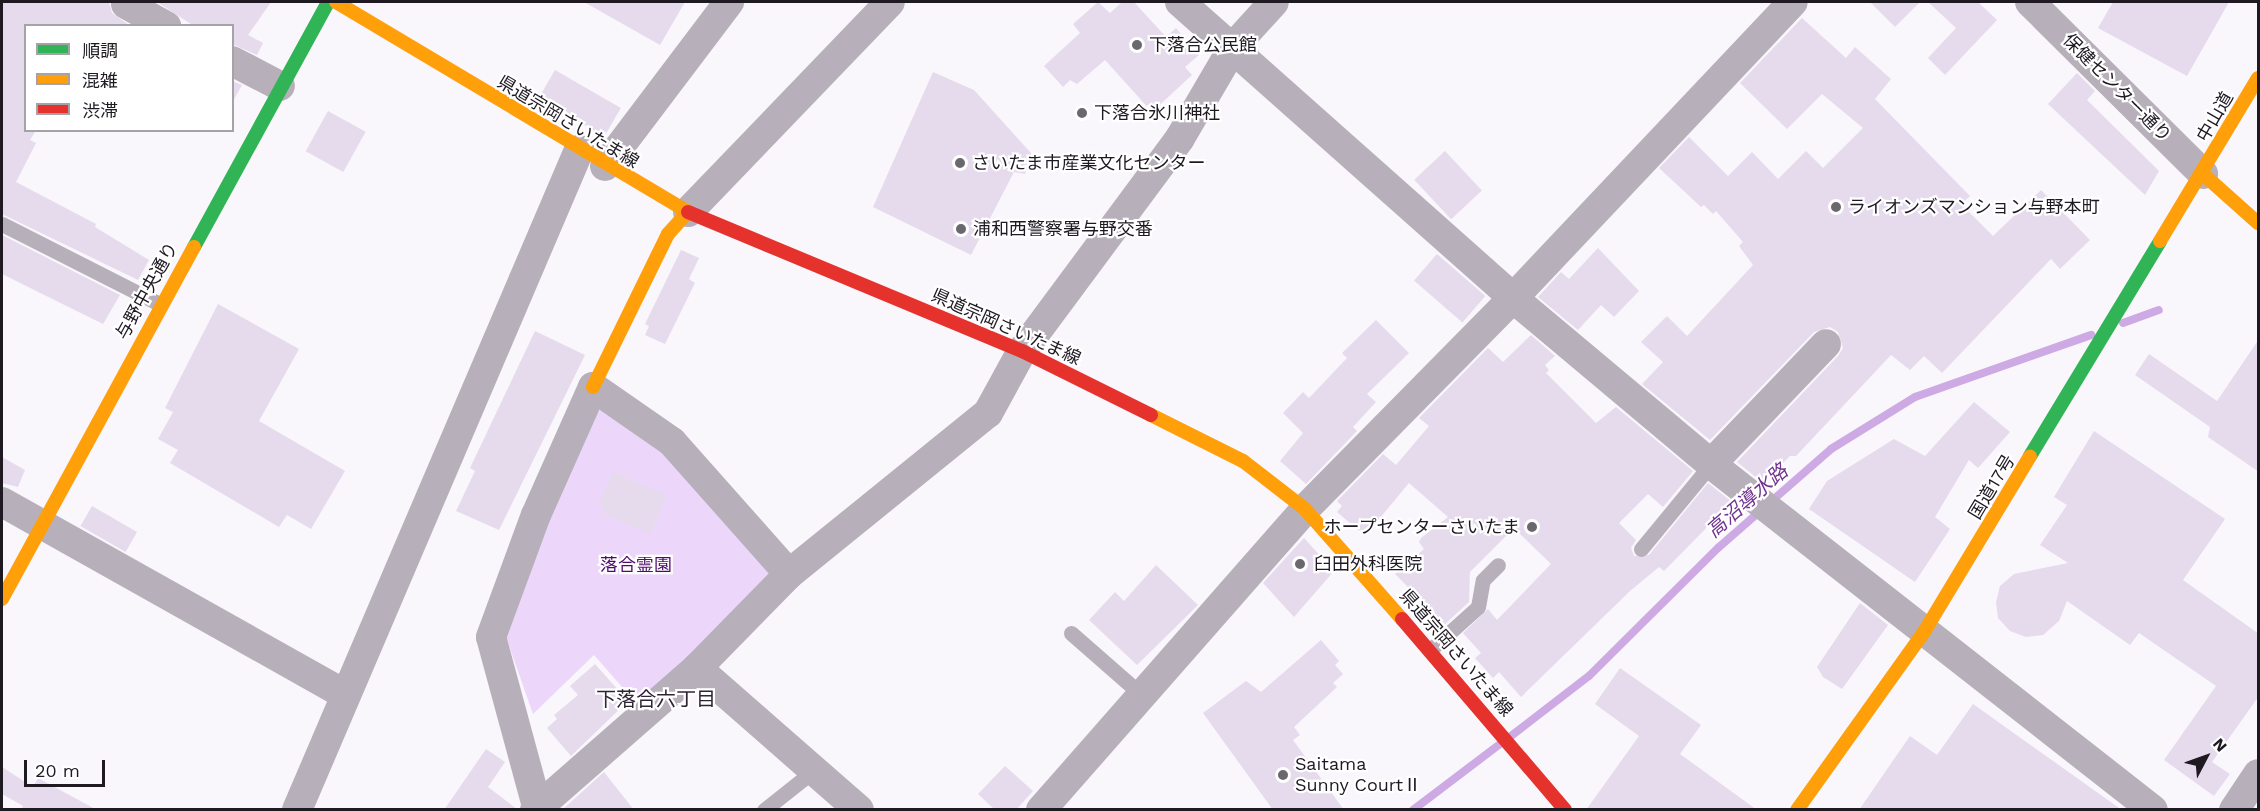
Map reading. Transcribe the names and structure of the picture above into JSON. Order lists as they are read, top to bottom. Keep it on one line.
{"streets":{"main road":["中山道","県道宗岡さいたま線","与野中央通り","国道17号"],"street":["保健センター通り"]},"crossings":[["保健センター通り","中山道"],["保健センター通り","国道17号"],["中山道","国道17号"]],"districts":["下落合六丁目"],"water":["高沼導水路"],"parks":["落合霊園"],"places":["下落合公民館","下落合氷川神社","さいたま市産業文化センター","ライオンズマンション与野本町","浦和西警察署与野交番","ホープセンターさいたま","臼田外科医院","Saitama Sunny CourtⅡ"],"legend":["順調","混雑","渋滞"],"scale_bar":"20 m","north":"top right"}
